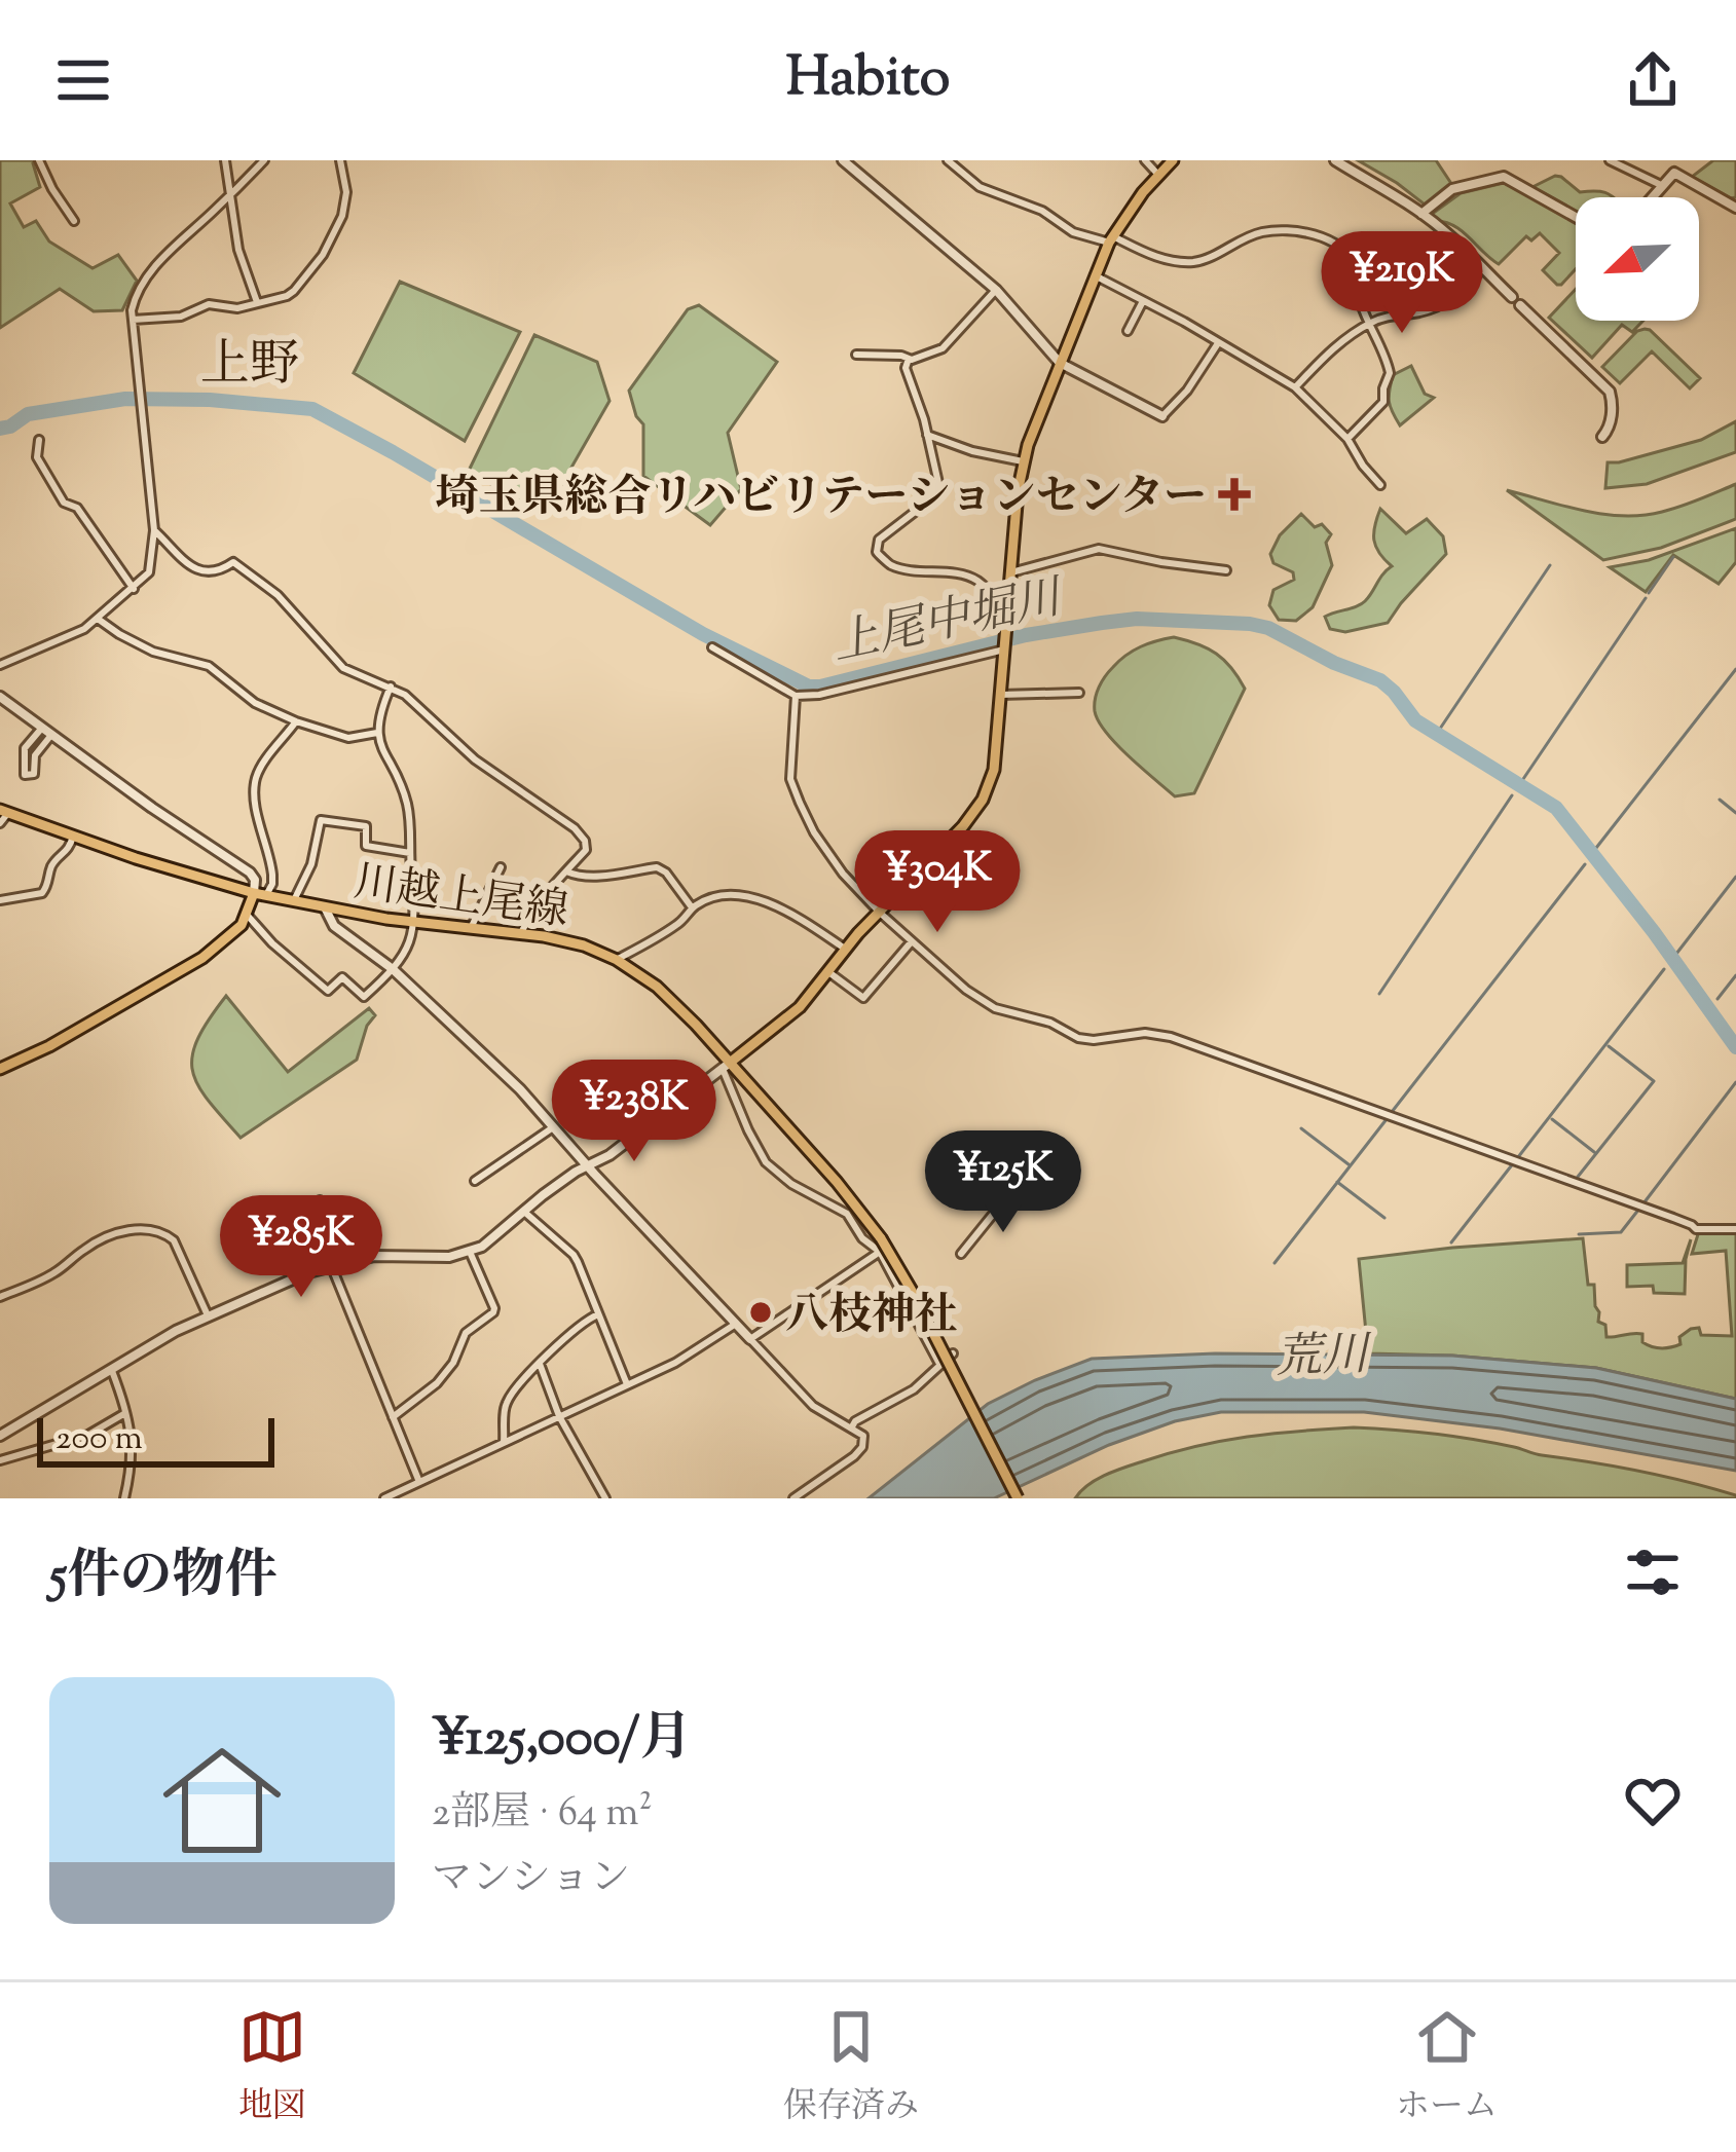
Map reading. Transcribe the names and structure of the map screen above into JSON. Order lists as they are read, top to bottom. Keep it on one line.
{"streets":{"main road":["川越上尾線"]},"districts":["上野"],"water":["上尾中堀川","荒川"],"places":{"health":["埼玉県総合リハビリテーションセンター"],"other":["八枝神社"]},"scale_bar":"200 m","north":"bottom left","page":{"header":"Habito","price":["¥219K","¥304K","¥238K","¥125K","¥285K"],"scale":"200 m","heading":"5件の物件","list":[{"name":"¥125,000/月","note":"2部屋 · 64 m² · マンション"}],"tabs":["地図","保存済み","ホーム"]}}
